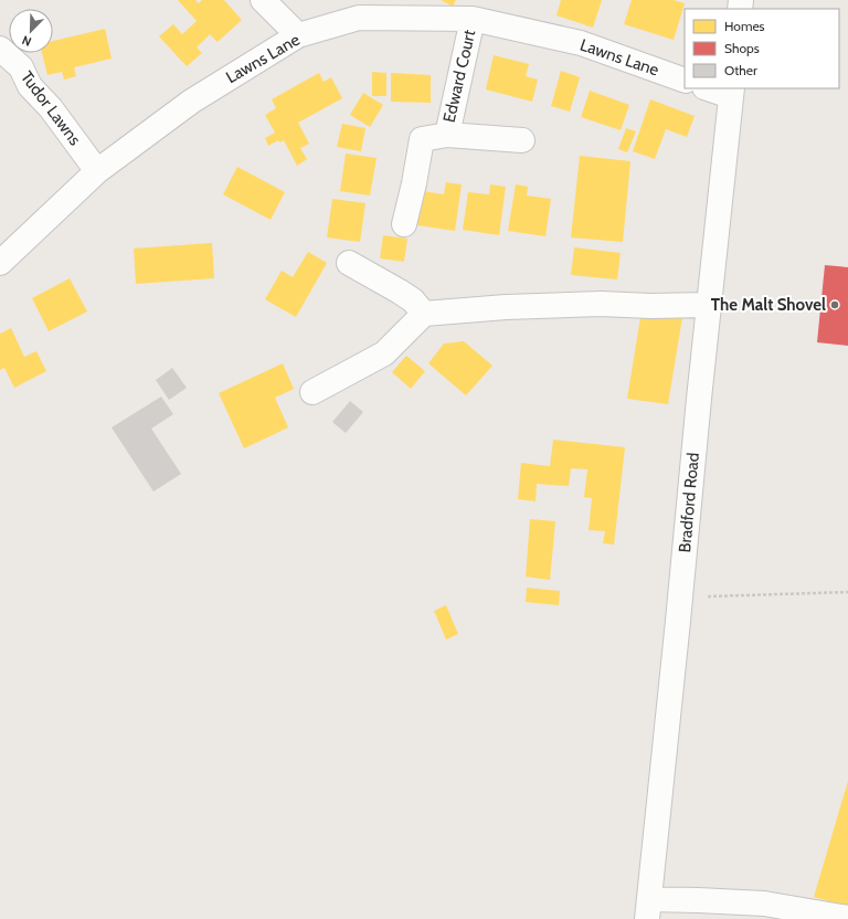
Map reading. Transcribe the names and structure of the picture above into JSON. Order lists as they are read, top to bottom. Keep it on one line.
{"streets":{"street":["Lawns Lane","Edward Court","Tudor Lawns","Bradford Road"]},"crossings":[["Lawns Lane","Edward Court"],["Lawns Lane","Tudor Lawns"]],"places":["The Malt Shovel"],"legend":["Homes","Shops","Other"],"north":"bottom left"}
